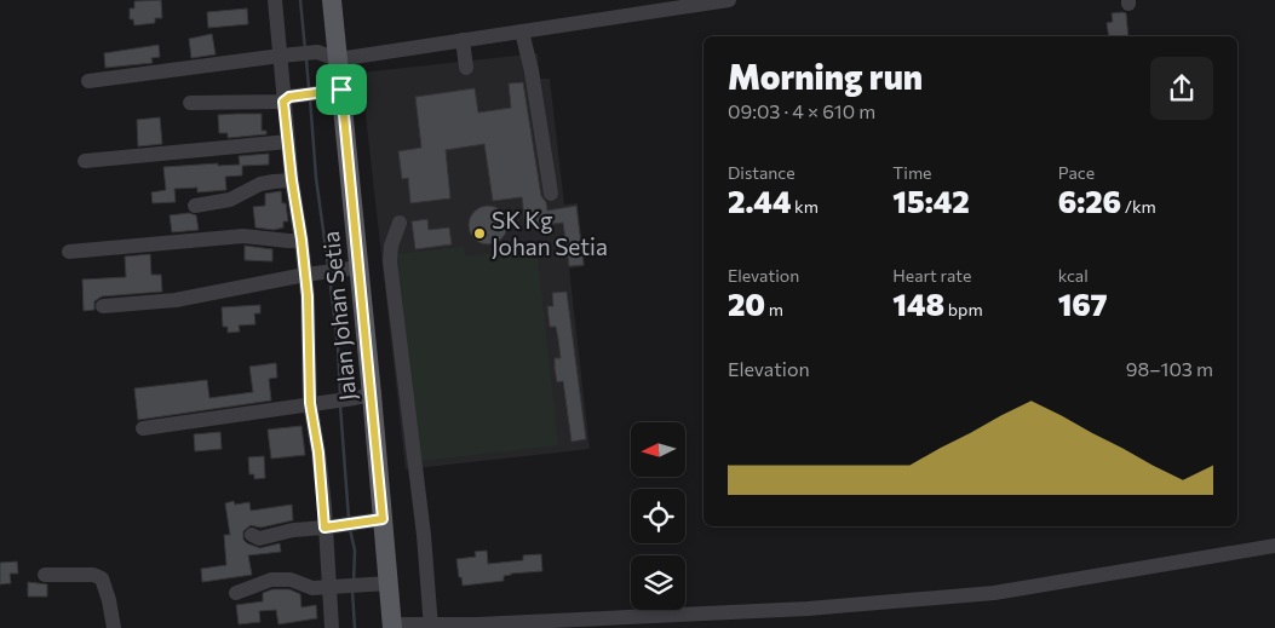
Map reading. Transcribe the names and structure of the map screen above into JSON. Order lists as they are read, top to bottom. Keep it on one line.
{"streets":{"main road":["Jalan Johan Setia"]},"places":["SK Kg Johan Setia"],"north":"left","page":{"heading":["Morning run","09:03 · 4 × 610 m"],"stats":[["Distance","2.44 km"],["Time","15:42"],["Pace","6:26 /km"],["Elevation","20 m"],["Heart rate","148 bpm"],["kcal","167"]],"chart":["Elevation","98–103 m"]}}
